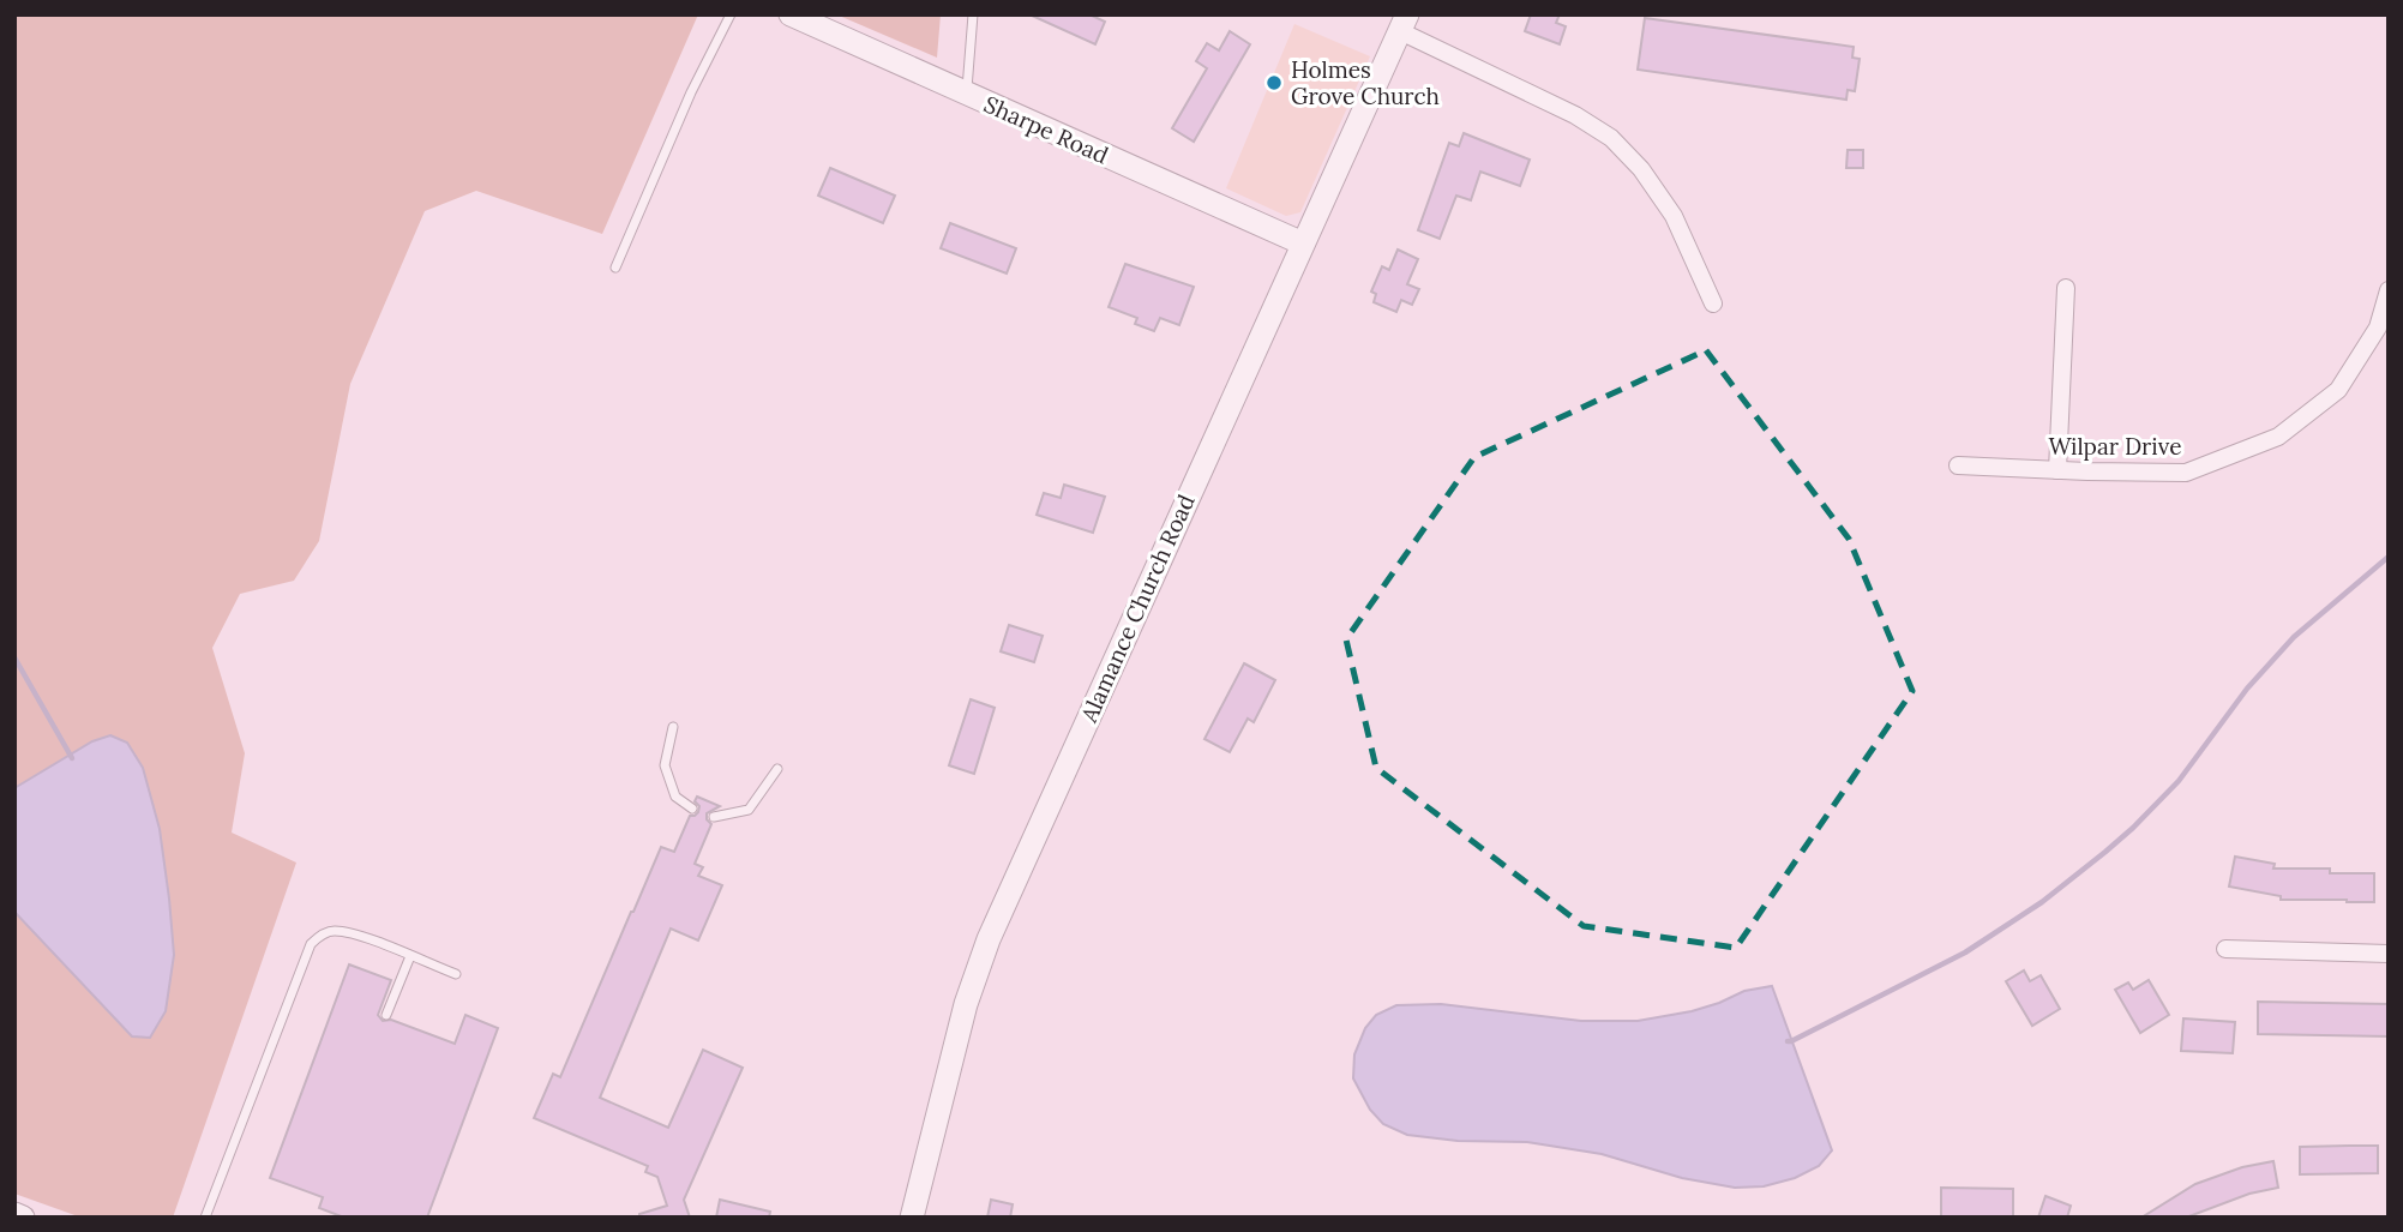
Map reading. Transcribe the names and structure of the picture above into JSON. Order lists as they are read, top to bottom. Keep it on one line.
{"streets":{"main road":["Sharpe Road","Alamance Church Road"],"street":["Wilpar Drive"]},"crossings":[["Sharpe Road","Alamance Church Road"]],"places":["Holmes Grove Church"]}
